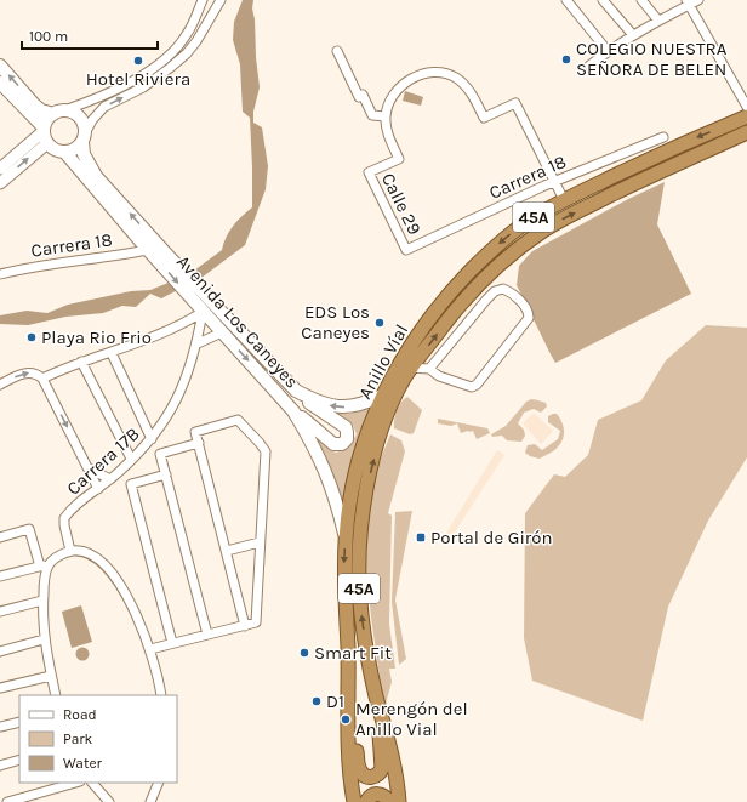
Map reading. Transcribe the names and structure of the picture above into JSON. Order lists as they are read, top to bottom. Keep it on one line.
{"streets":{"highway":["45A","Anillo Víal"],"main road":["Avenida Los Caneyes"],"street":["Carrera 18","Calle 29","Carrera 17B"]},"crossings":[["Carrera 18","Calle 29"],["Carrera 18","Avenida Los Caneyes"],["Avenida Los Caneyes","Anillo Víal"],["Avenida Los Caneyes","Carrera 17B"]],"places":{"other":["COLEGIO NUESTRA SEÑORA DE BELEN","Hotel Riviera","EDS Los Caneyes","Playa Rio Frio","Smart Fit","D1","Merengón del Anillo Vial"],"transit":["Portal de Girón"]},"legend":["Road","Park","Water"],"scale_bar":"100 m"}
